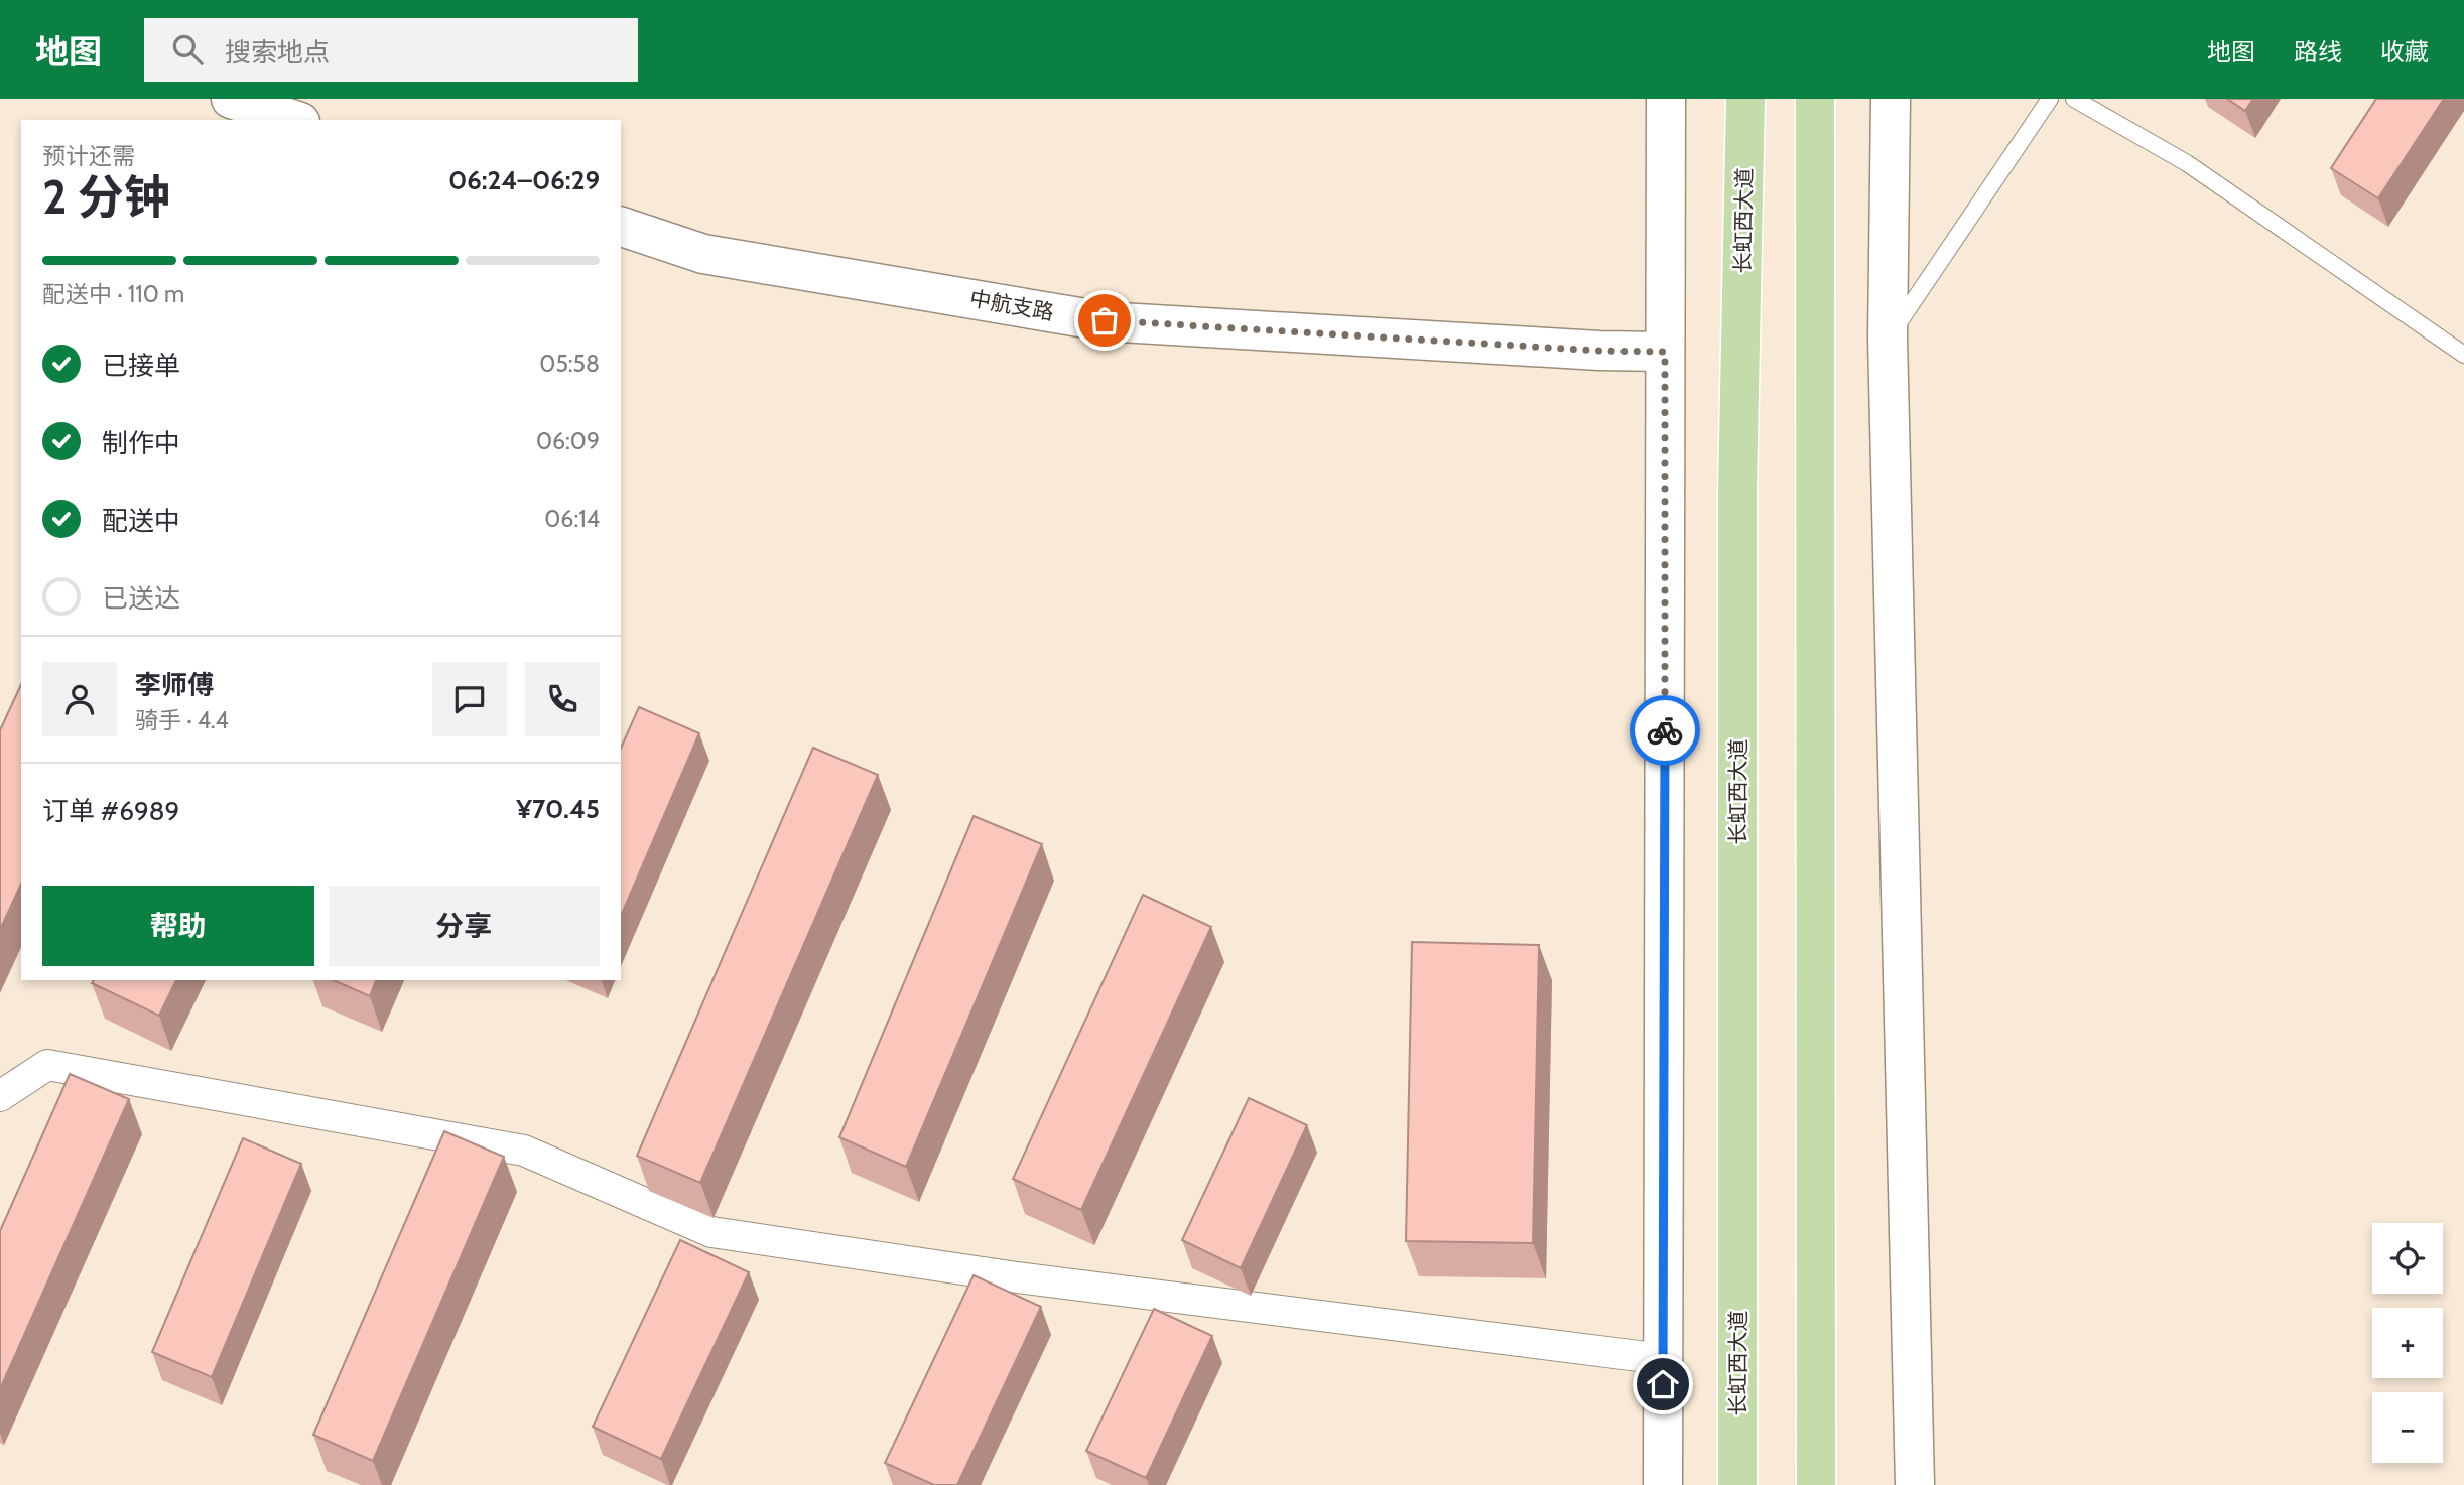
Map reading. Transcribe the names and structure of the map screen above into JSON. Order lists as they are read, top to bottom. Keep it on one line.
{"streets":{"main road":["长虹西大道"],"street":["中航支路"]},"page":{"header":"地图","search":"搜索地点","nav":["地图","路线","收藏"],"heading":["2 分钟","预计还需","06:24–06:29"],"panel":["李师傅","骑手 · 4.4","订单 #6989","¥70.45"],"bar":"配送中 · 110 m","list":[["已接单","05:58"],["制作中","06:09"],["配送中","06:14"],"已送达"],"buttons":["帮助","分享"],"map_buttons":["+","−"]}}
